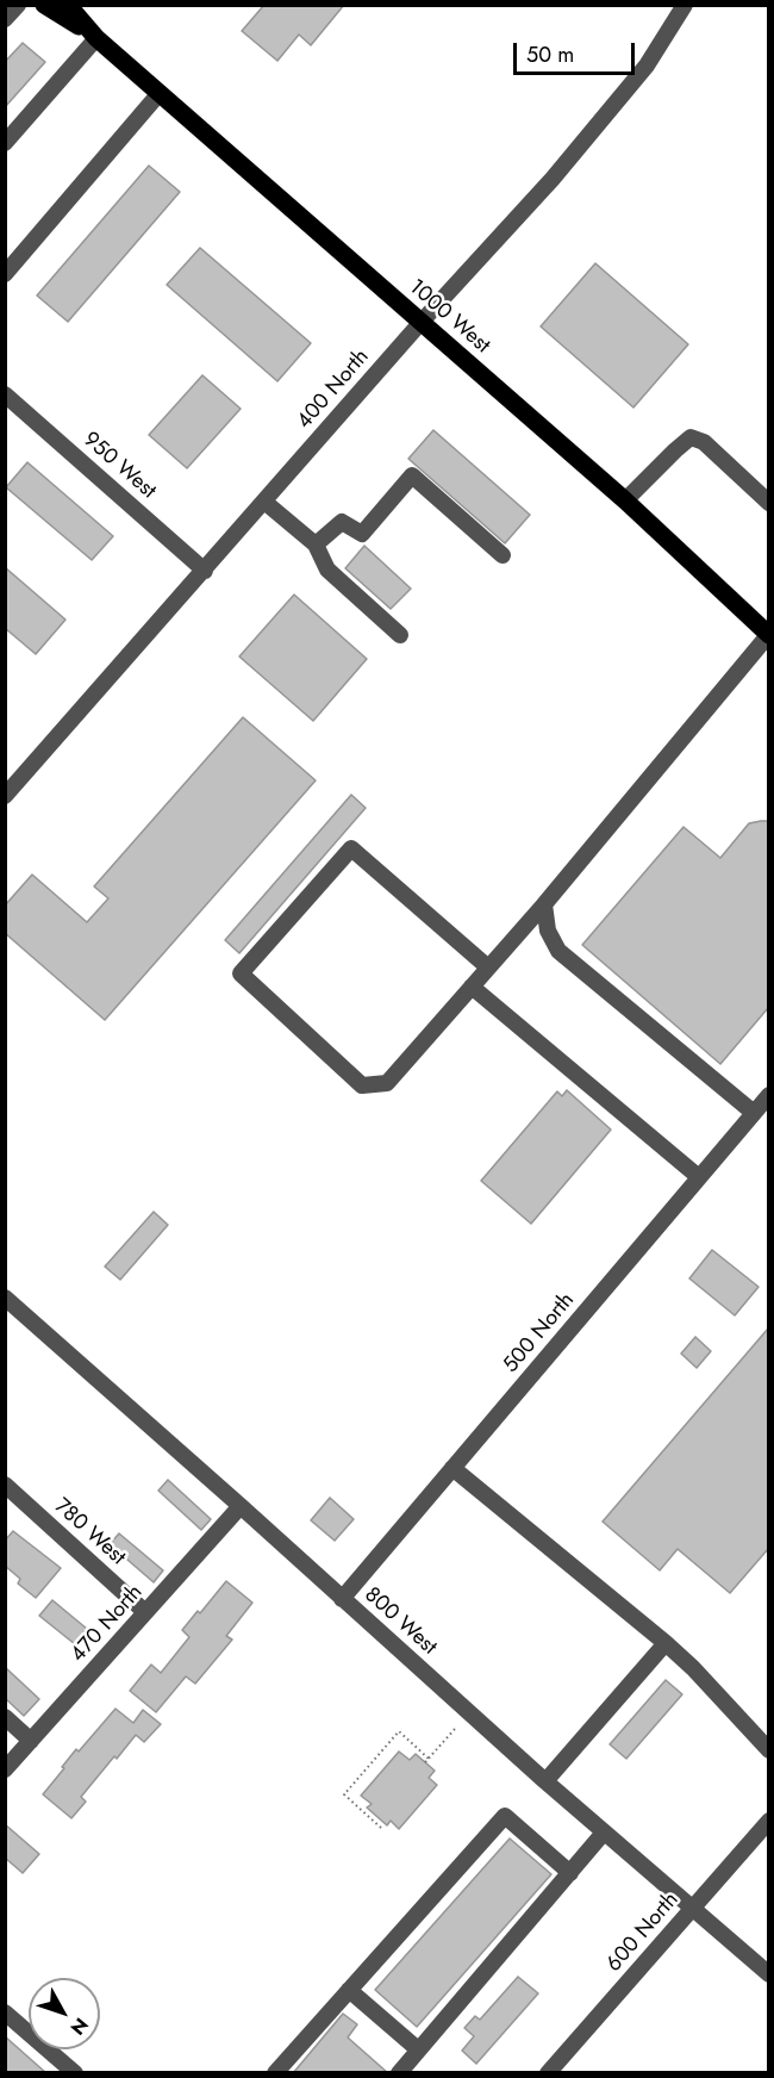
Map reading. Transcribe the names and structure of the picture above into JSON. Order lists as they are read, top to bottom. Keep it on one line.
{"streets":{"main road":["1000 West"],"street":["400 North","950 West","500 North","780 West","800 West","470 North","600 North"]},"crossings":[["1000 West","400 North"],["400 North","950 West"],["500 North","800 West"],["780 West","470 North"],["800 West","470 North"],["800 West","600 North"]],"scale_bar":"50 m","north":"bottom right"}
